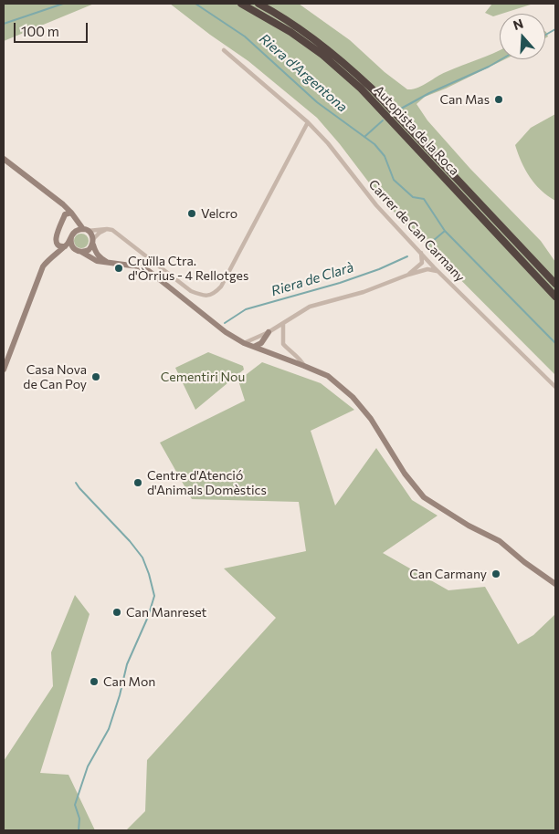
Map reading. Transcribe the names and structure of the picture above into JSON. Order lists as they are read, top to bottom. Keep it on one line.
{"streets":{"highway":["Autopista de la Roca"],"street":["Carrer de Can Carmany"]},"water":["Riera d'Argentona","Riera de Clarà"],"parks":["Cementiri Nou"],"places":["Can Mas","Velcro","Cruïlla Ctra. d'Òrrius - 4 Rellotges","Casa Nova de Can Poy","Centre d'Atenció d'Animals Domèstics","Can Carmany","Can Manreset","Can Mon"],"scale_bar":"100 m","north":"top"}
